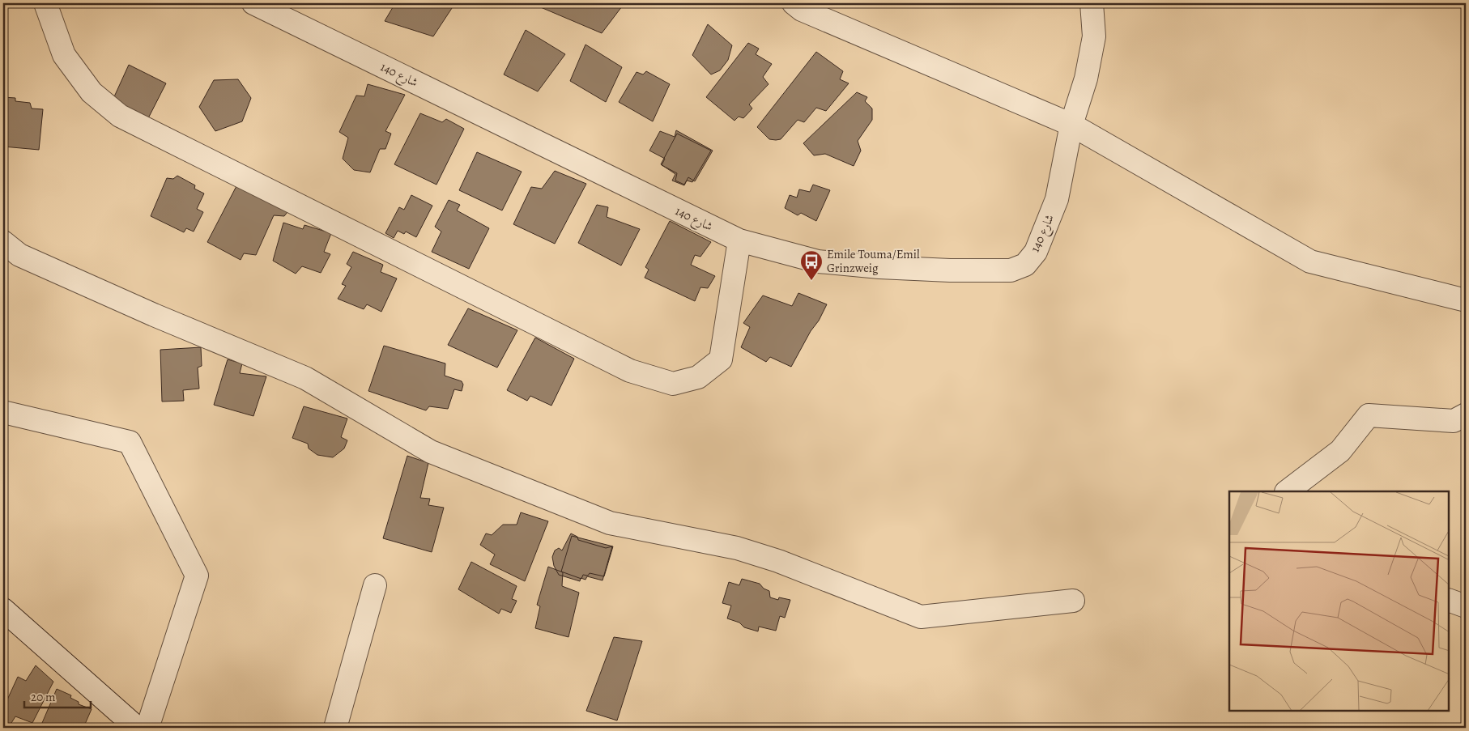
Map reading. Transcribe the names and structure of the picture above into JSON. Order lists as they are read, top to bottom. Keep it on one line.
{"streets":{"street":["شارع 140"]},"places":{"bus stop":["Emile Touma/Emil Grinzweig"]},"scale_bar":"20 m"}
